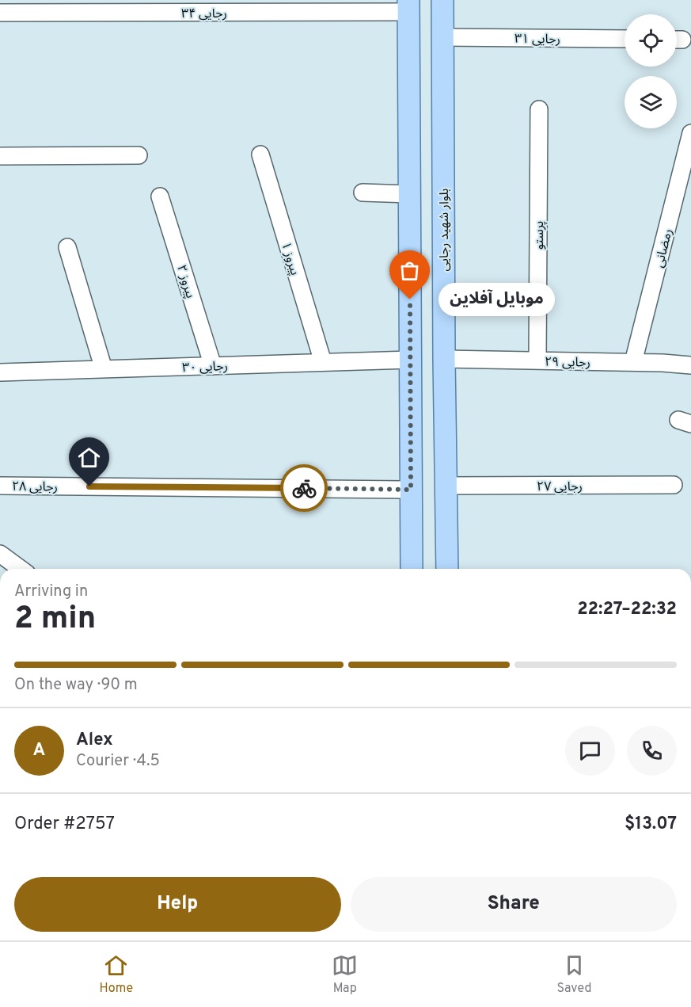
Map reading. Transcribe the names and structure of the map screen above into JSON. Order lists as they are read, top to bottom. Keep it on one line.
{"streets":{"main road":["بلوار شهید رجایی"],"street":["رجایی ۳۴","رجایی ۳۱","پرستو","رمضانی","پیروز ۱","پیروز ۲","رجایی ۲۹","رجایی ۳۰","رجایی ۲۸","رجایی ۲۷"]},"crossings":[["رجایی ۳۱","بلوار شهید رجایی"],["بلوار شهید رجایی","رجایی ۲۹"],["بلوار شهید رجایی","رجایی ۲۷"],["پرستو","رجایی ۲۹"],["رمضانی","رجایی ۲۹"],["پیروز ۱","رجایی ۳۰"],["پیروز ۲","رجایی ۳۰"]],"places":["موبایل آفلاین"],"page":{"bubble":"موبایل آفلاین","heading":["2 min","Arriving in","22:27–22:32"],"panel":["Alex","Courier · 4.5","Order #2757","$13.07"],"bar":"On the way · 90 m","round":"A","buttons":["Help","Share"],"tabs":["Home","Map","Saved"]}}
